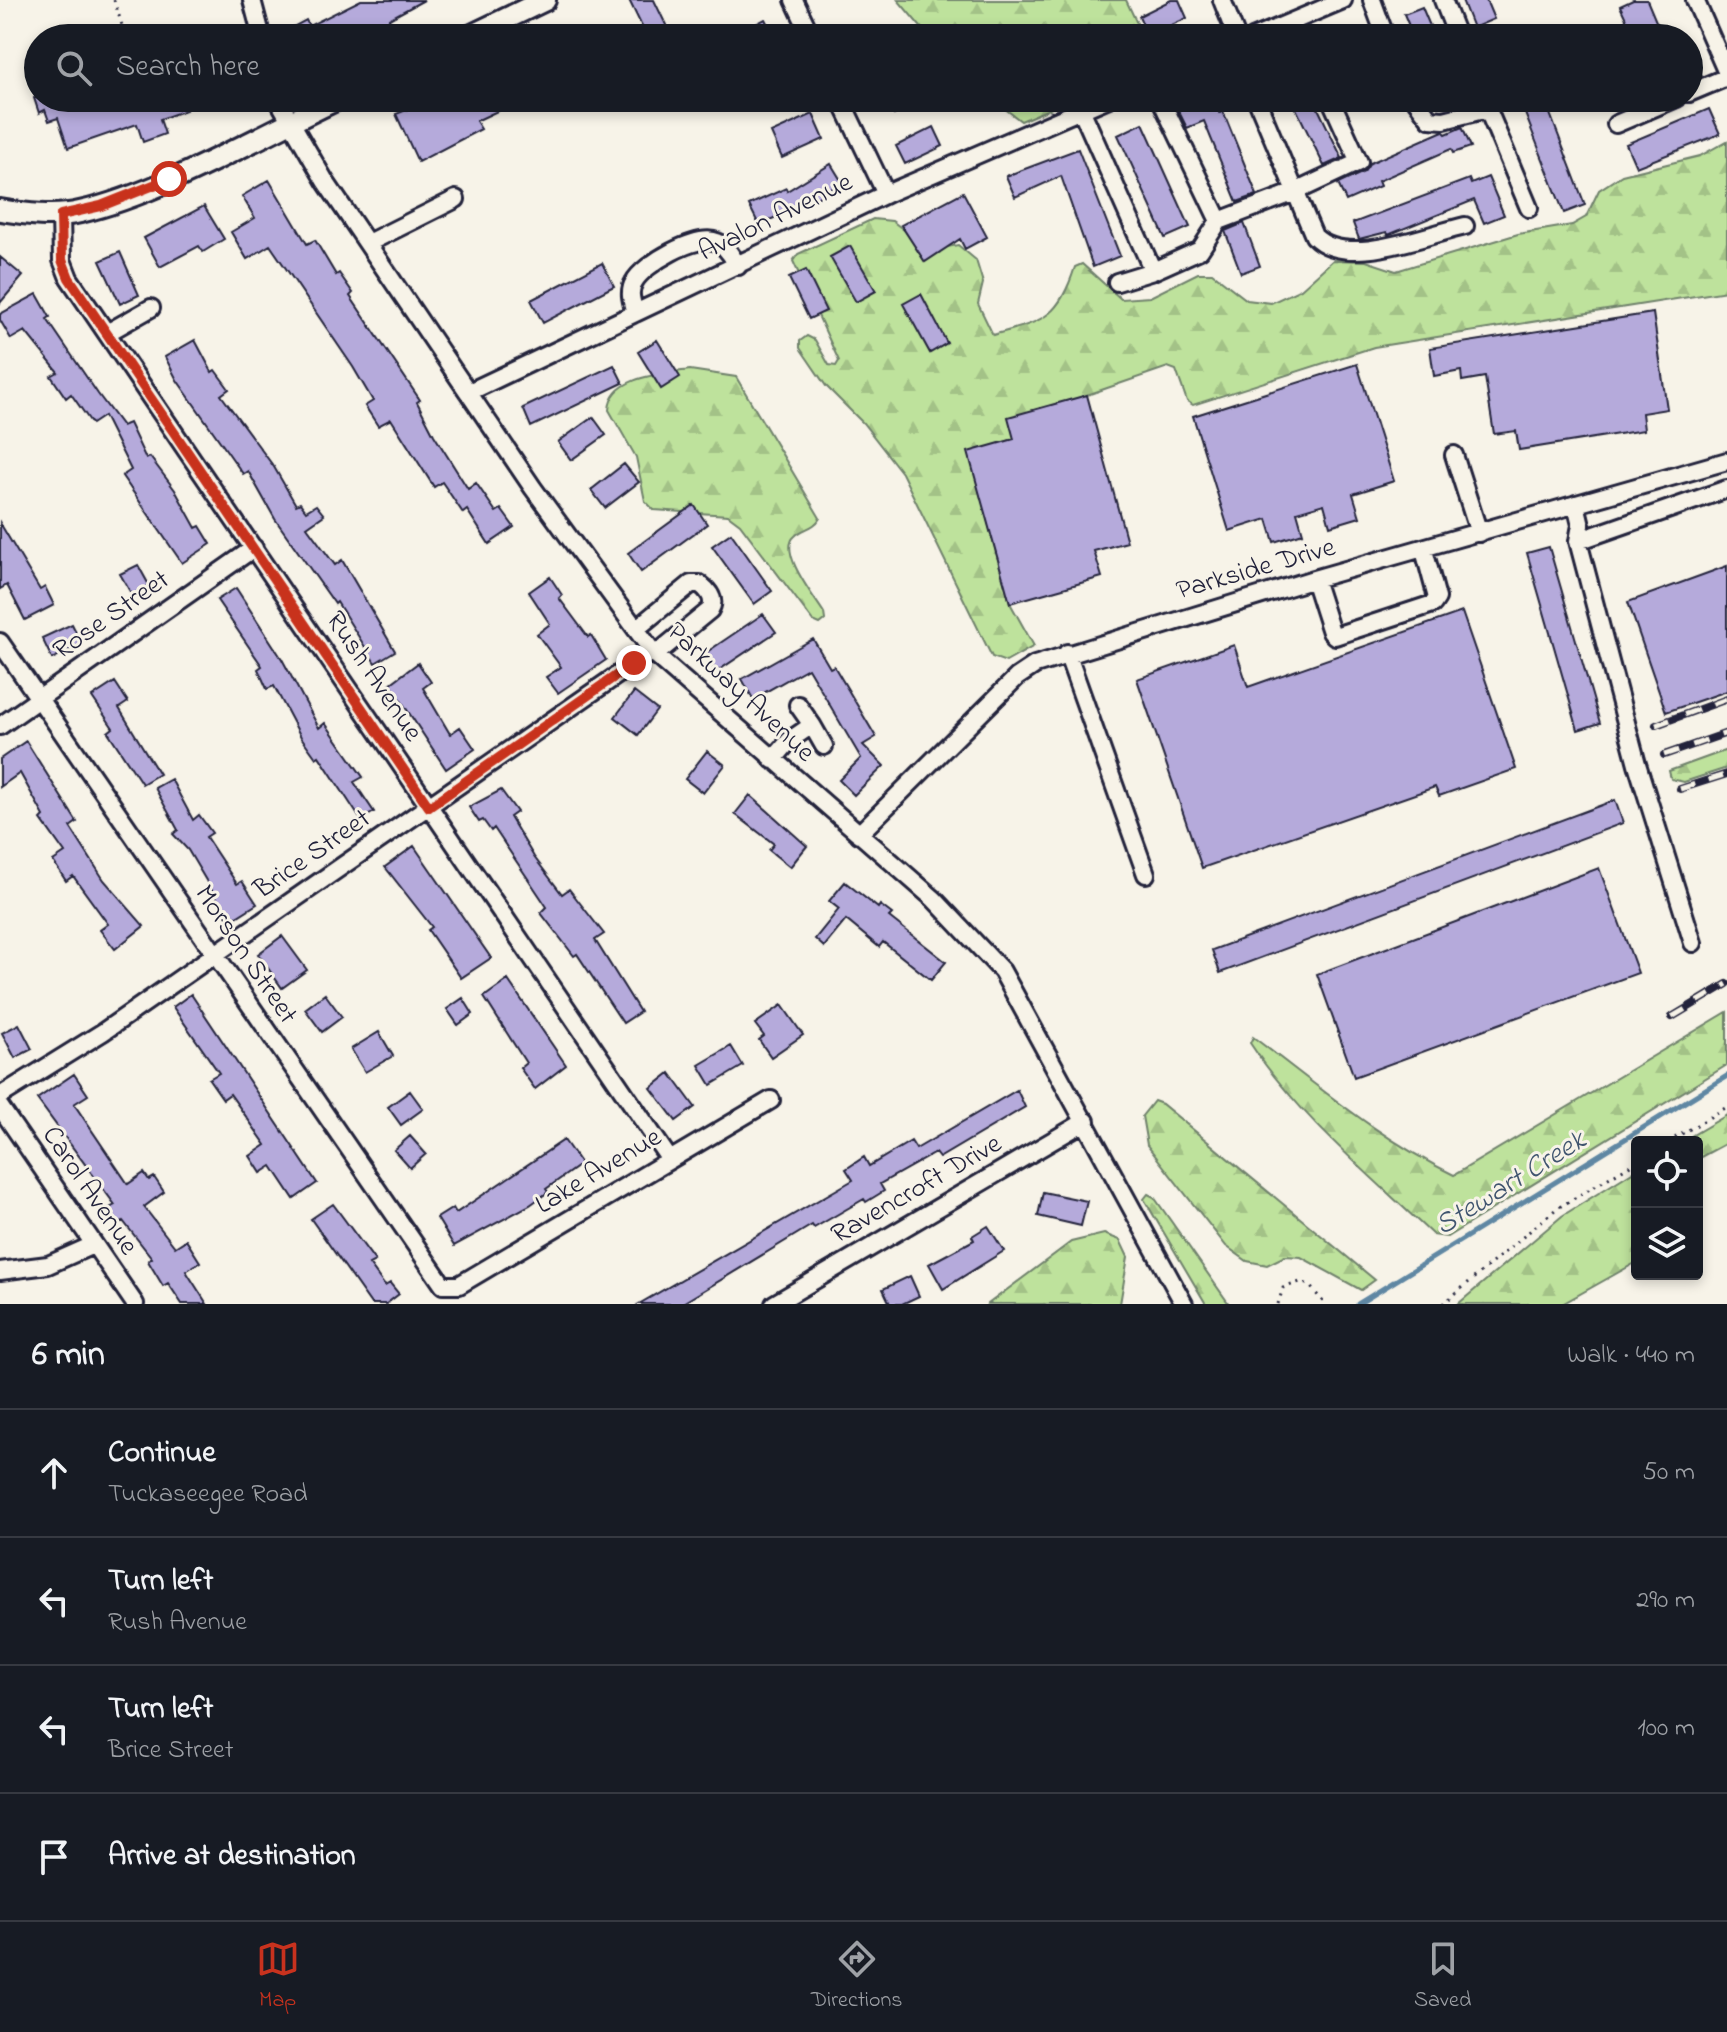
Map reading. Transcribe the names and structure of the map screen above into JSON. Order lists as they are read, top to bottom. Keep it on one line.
{"streets":{"street":["Avalon Avenue","Parkside Drive","Rose Street","Rush Avenue","Parkway Avenue","Brice Street","Morson Street","Lake Avenue","Ravencroft Drive","Carol Avenue"]},"crossings":[["Avalon Avenue","Parkway Avenue"],["Parkside Drive","Parkway Avenue"],["Rose Street","Rush Avenue"],["Rose Street","Morson Street"],["Rush Avenue","Brice Street"],["Rush Avenue","Lake Avenue"],["Parkway Avenue","Brice Street"],["Parkway Avenue","Ravencroft Drive"],["Brice Street","Morson Street"],["Morson Street","Lake Avenue"]],"water":["Stewart Creek"],"page":{"search":"Search here","heading":["6 min","Walk · 440 m"],"list":[["Continue","Tuckaseegee Road","50 m"],["Turn left","Rush Avenue","290 m"],["Turn left","Brice Street","100 m"],"Arrive at destination"],"nav":["Map","Directions","Saved"]}}
